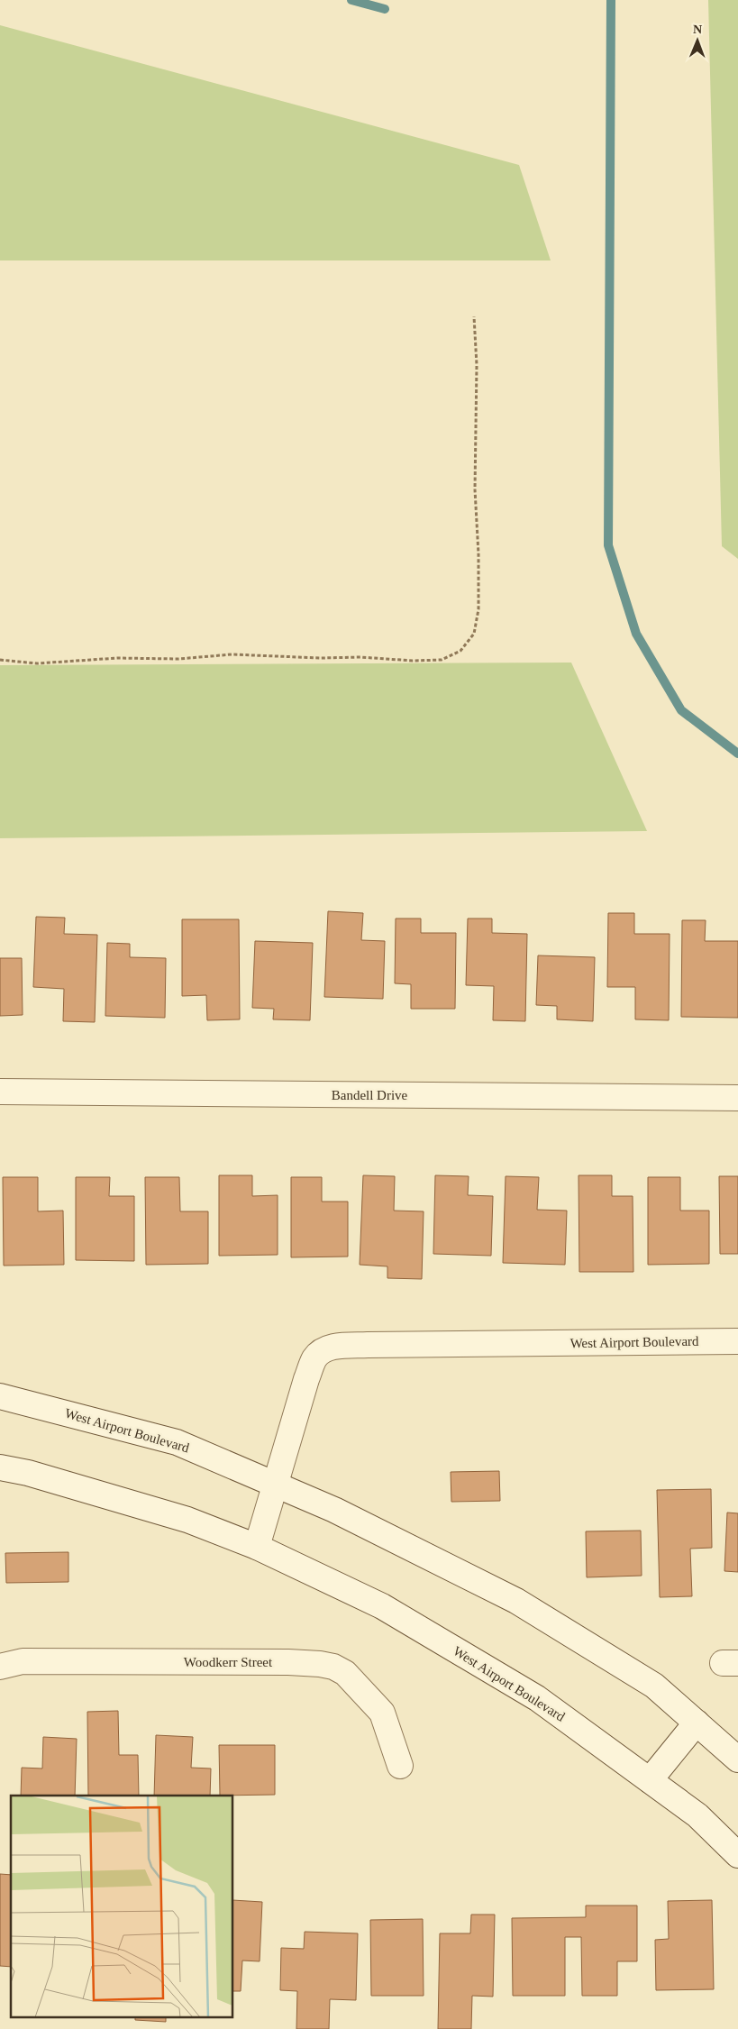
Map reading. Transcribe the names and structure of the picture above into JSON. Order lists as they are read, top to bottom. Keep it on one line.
{"streets":{"street":["Bandell Drive","West Airport Boulevard","Woodkerr Street"]},"north":"top"}
